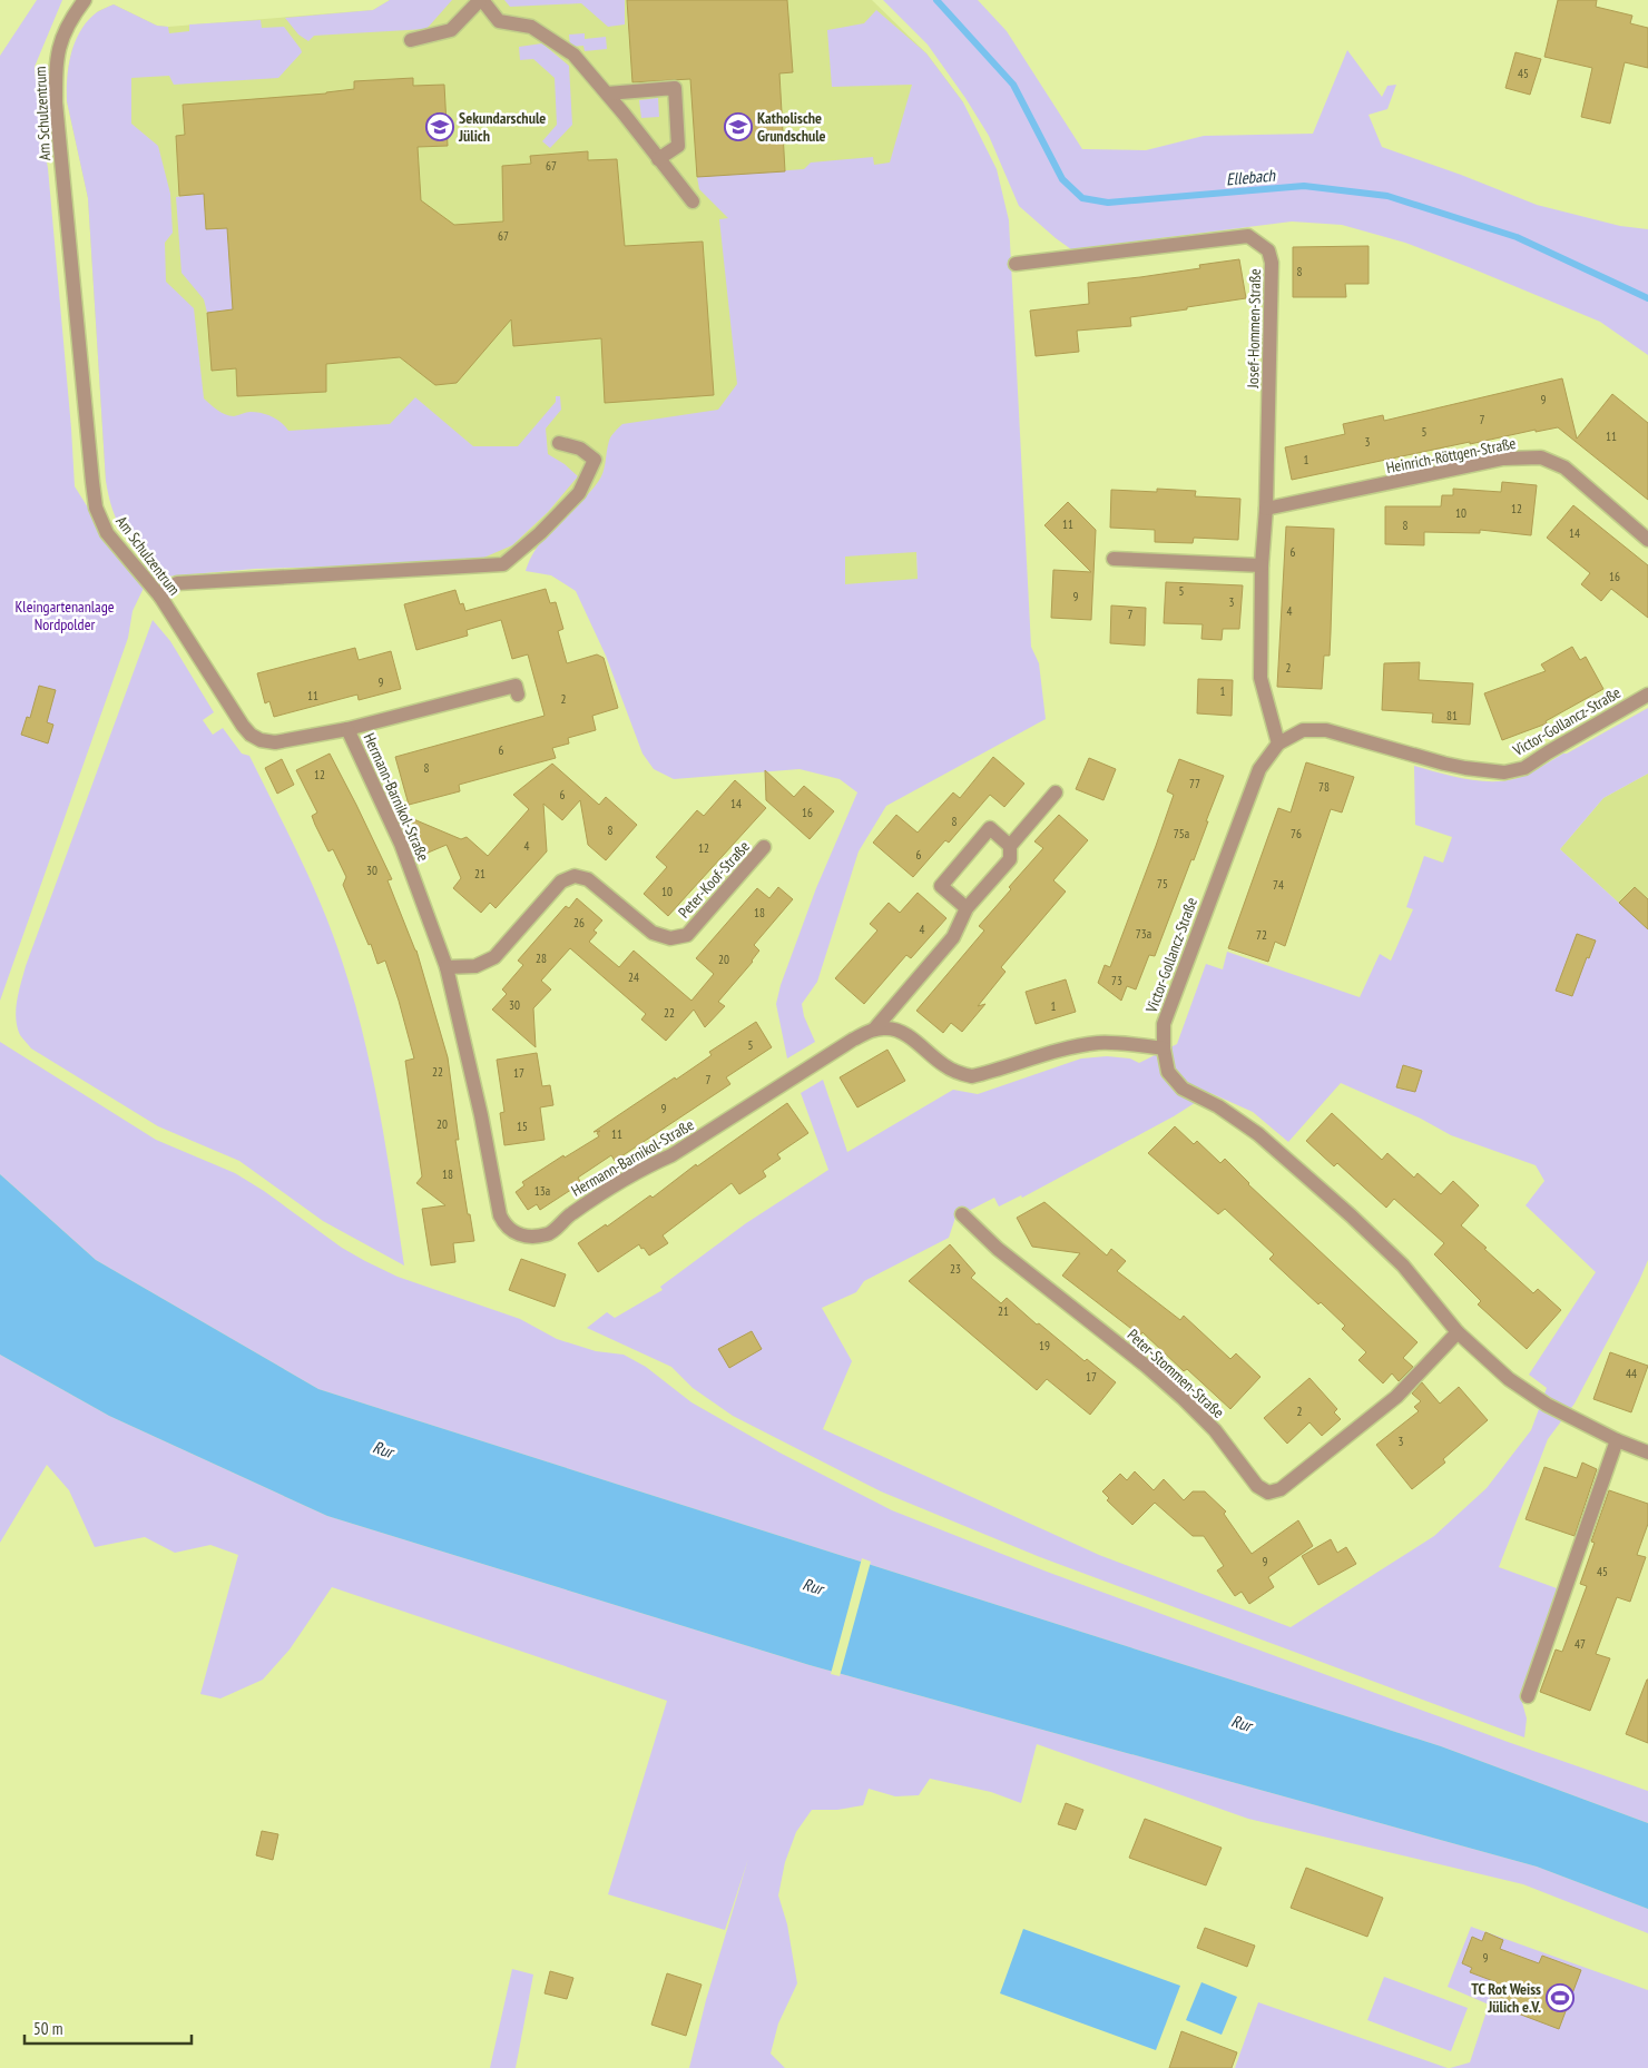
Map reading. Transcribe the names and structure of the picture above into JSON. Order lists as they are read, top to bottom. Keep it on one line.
{"streets":{"street":["Am Schulzentrum","Josef-Hommen-Straße","Heinrich-Röttgen-Straße","Victor-Gollancz-Straße","Hermann-Barnikol-Straße","Peter-Koof-Straße","Peter-Stommen-Straße"]},"crossings":[["Am Schulzentrum","Hermann-Barnikol-Straße"],["Josef-Hommen-Straße","Heinrich-Röttgen-Straße"],["Josef-Hommen-Straße","Victor-Gollancz-Straße"],["Victor-Gollancz-Straße","Peter-Stommen-Straße"],["Hermann-Barnikol-Straße","Peter-Koof-Straße"]],"water":["Ellebach","Rur"],"parks":["Kleingartenanlage Nordpolder"],"places":{"school or university":["Sekundarschule Jülich","Katholische Grundschule"],"sports":["TC Rot Weiss Jülich e.V."]},"house_numbers":["45","67","67","8","9","7","5","11","3","1","12","10","11","8","14","6","16","5","9","3","4","7","2","9","1","11","2","81","6","8","12","77","78","6","14","16","8","8","75a","76","4","12","6","30","21","75","74","10","18","26","4","73a","72","28","20","24","73","30","1","22","5","22","17","7","9","20","15","11","18","13a","23","21","19","44","17","2","3","9","45","47","9"],"scale_bar":"50 m"}
